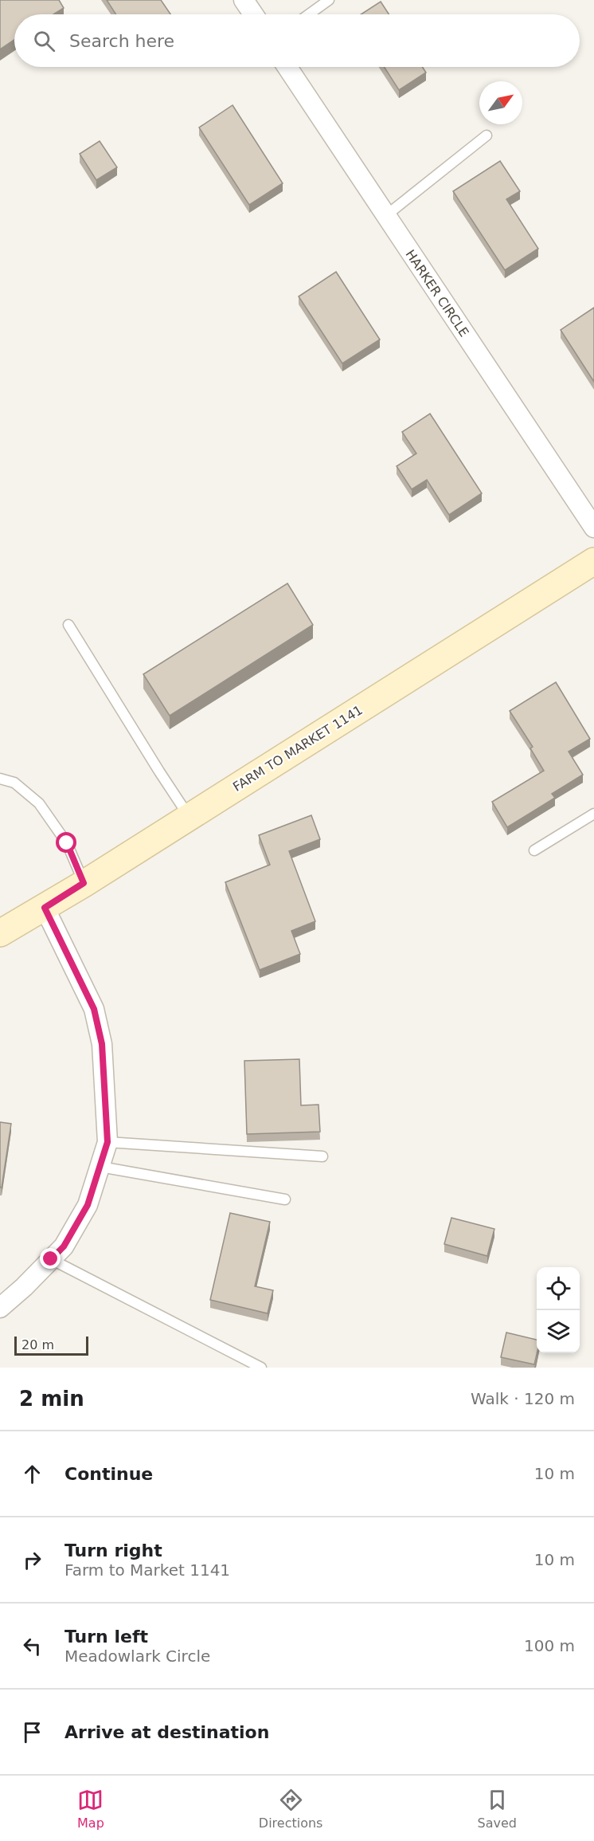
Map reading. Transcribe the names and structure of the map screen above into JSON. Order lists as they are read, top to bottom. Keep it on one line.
{"streets":{"street":["HARKER CIRCLE","FARM TO MARKET 1141"]},"scale_bar":"20 m","north":"top right","page":{"search":"Search here","scale":"20 m","heading":["2 min","Walk · 120 m"],"list":[["Continue","10 m"],["Turn right","Farm to Market 1141","10 m"],["Turn left","Meadowlark Circle","100 m"],"Arrive at destination"],"nav":["Map","Directions","Saved"]}}
